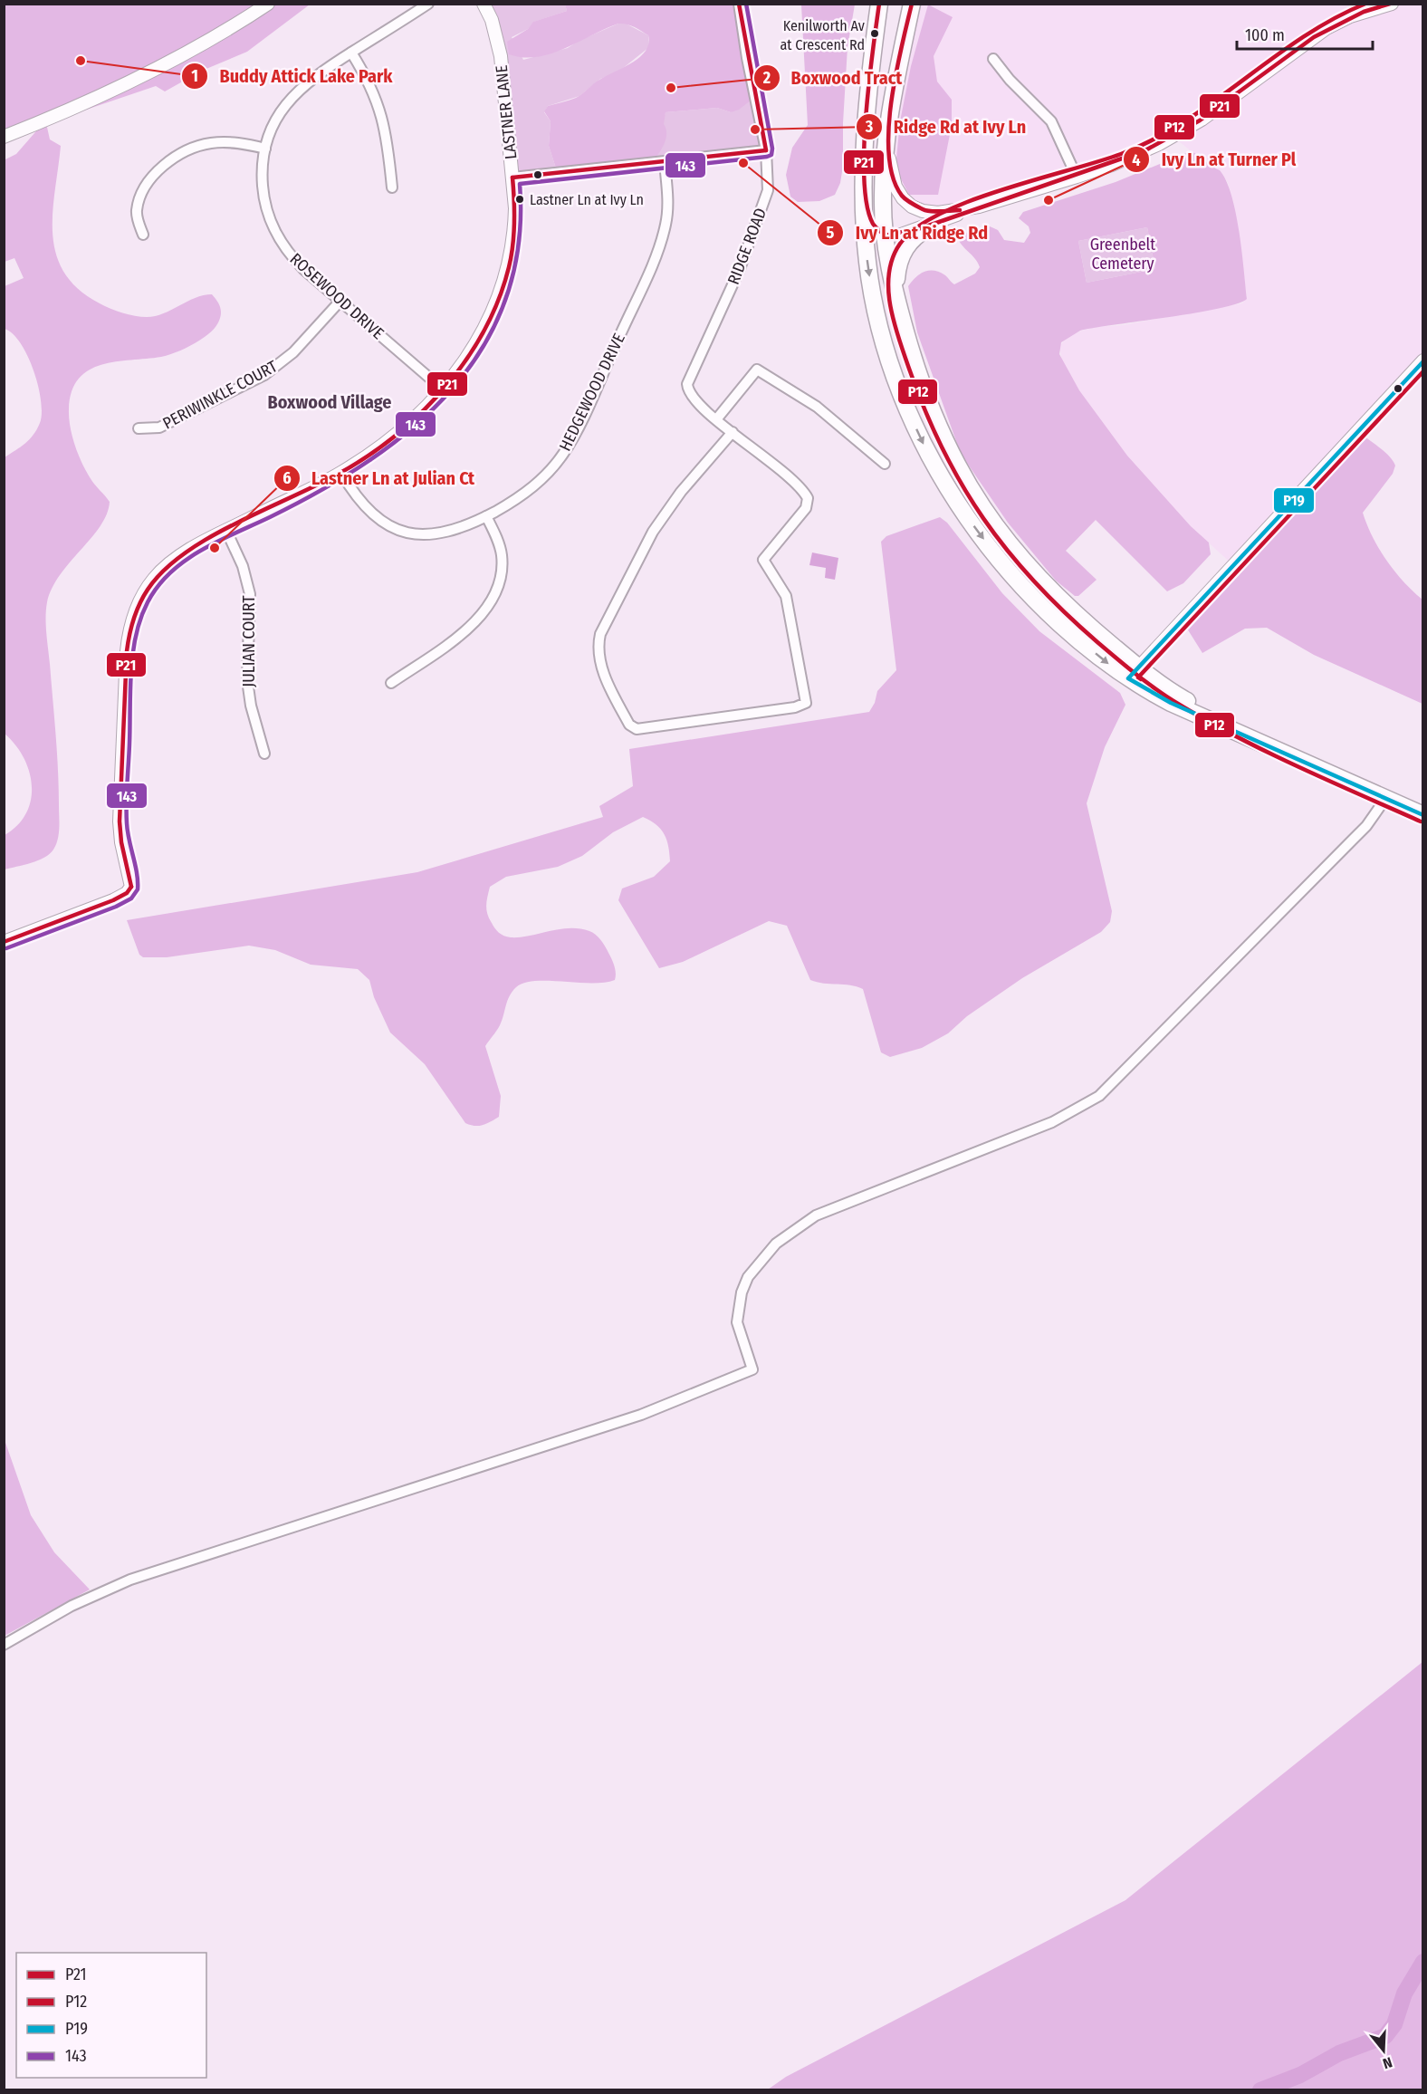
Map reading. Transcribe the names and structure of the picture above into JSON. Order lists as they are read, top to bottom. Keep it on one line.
{"streets":{"street":["LASTNER LANE","RIDGE ROAD","ROSEWOOD DRIVE","HEDGEWOOD DRIVE","PERIWINKLE COURT","JULIAN COURT"]},"crossings":[["LASTNER LANE","ROSEWOOD DRIVE"],["LASTNER LANE","HEDGEWOOD DRIVE"],["LASTNER LANE","JULIAN COURT"],["ROSEWOOD DRIVE","PERIWINKLE COURT"]],"districts":["Boxwood Village"],"parks":["Greenbelt Cemetery"],"places":["Kenilworth Av at Crescent Rd","Buddy Attick Lake Park","Boxwood Tract","Ridge Rd at Ivy Ln","Ivy Ln at Ridge Rd","Lastner Ln at Ivy Ln","Ivy Ln at Turner Pl","Lastner Ln at Julian Ct"],"lines":["transit line P21","transit line P12","transit line 143","transit line P19"],"legend":["P21","P12","P19","143"],"scale_bar":"100 m","north":"bottom"}
